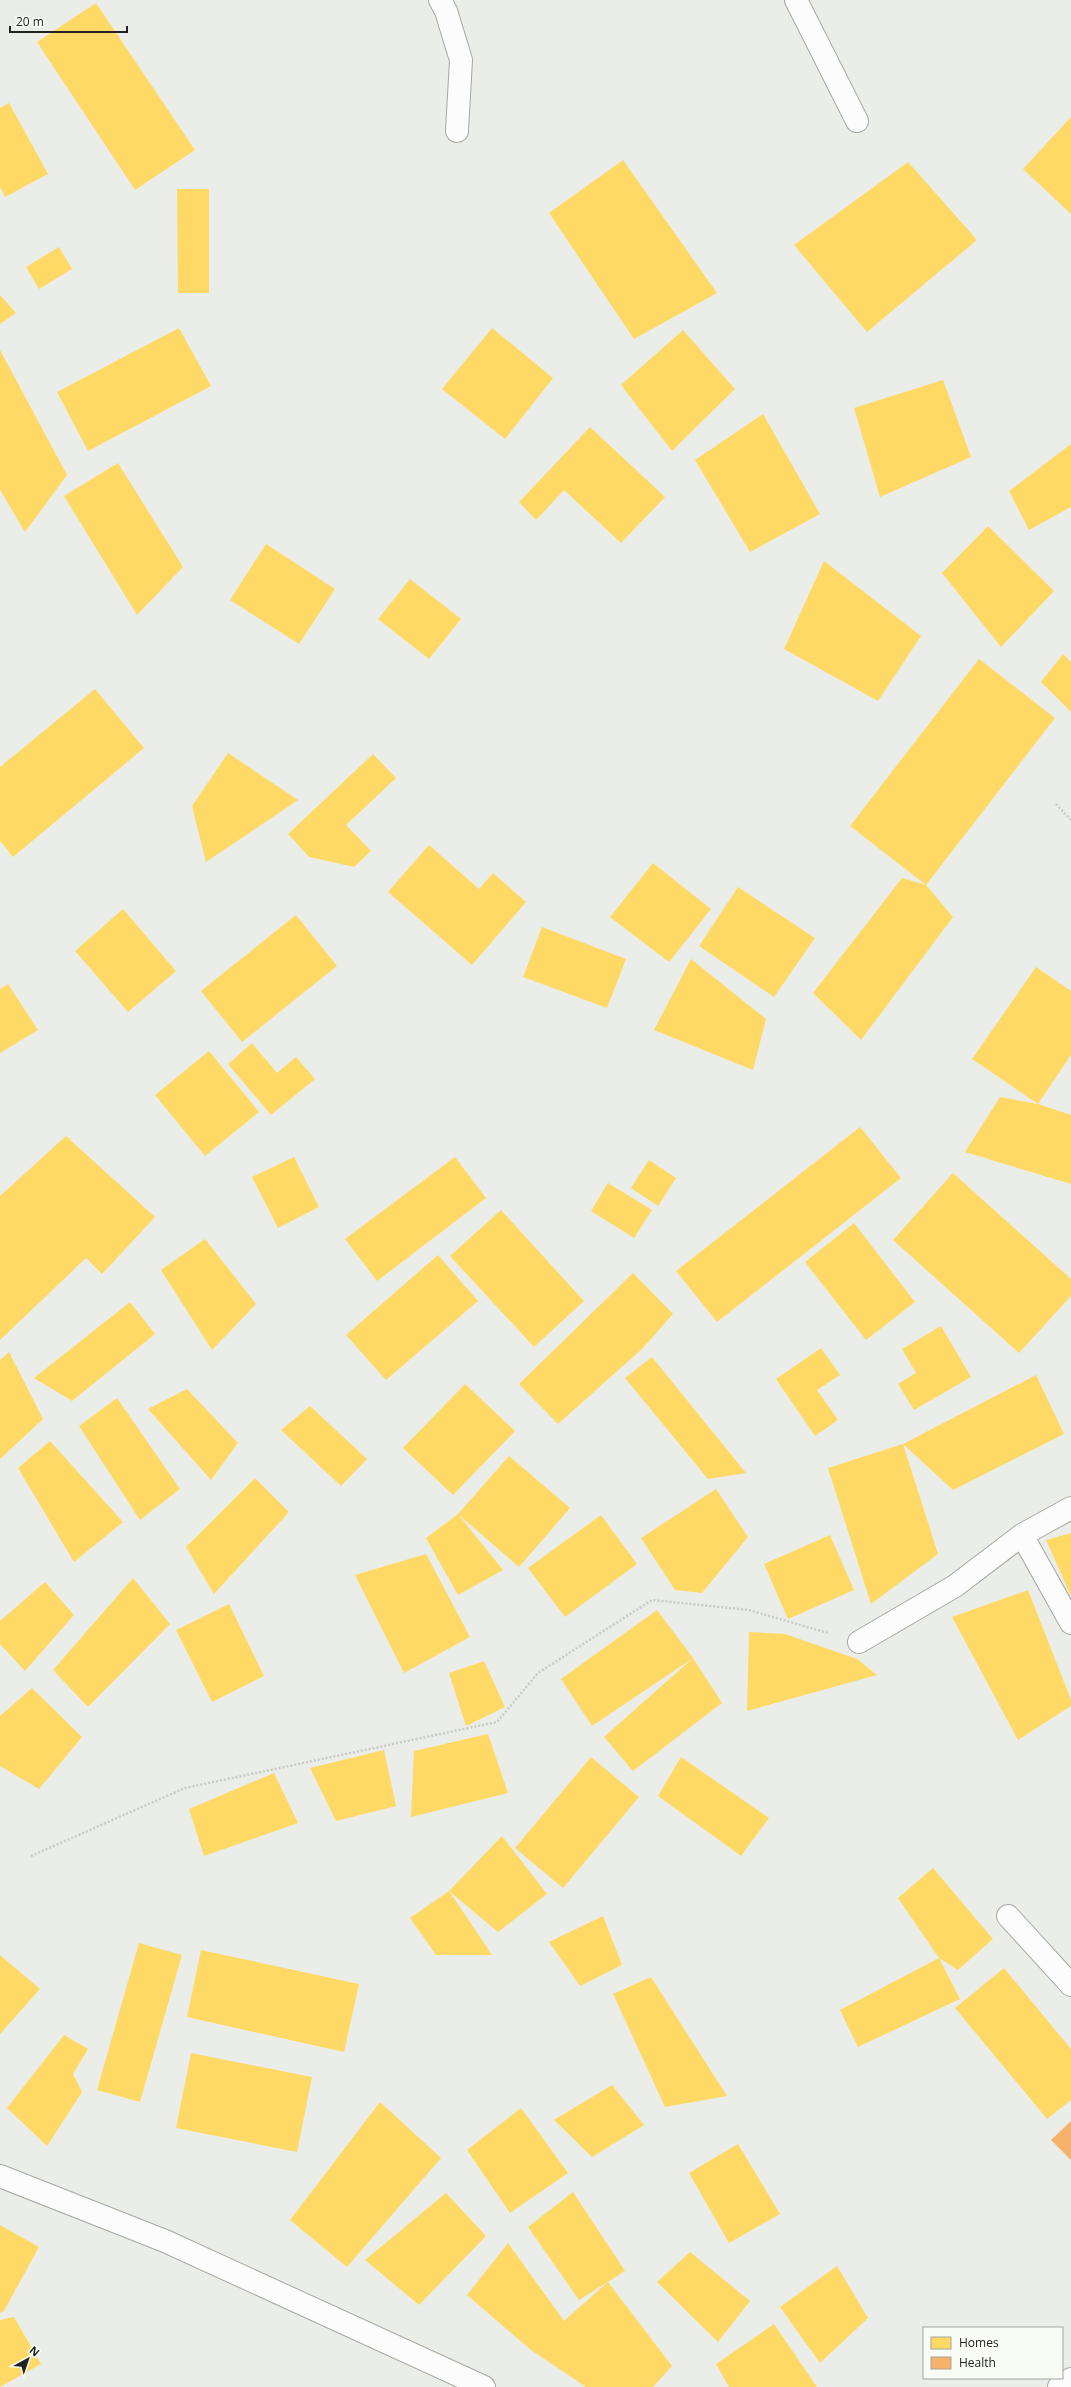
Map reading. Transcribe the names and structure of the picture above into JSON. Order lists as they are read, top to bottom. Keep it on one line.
{"legend":["Homes","Health"],"scale_bar":"20 m","north":"top right"}
